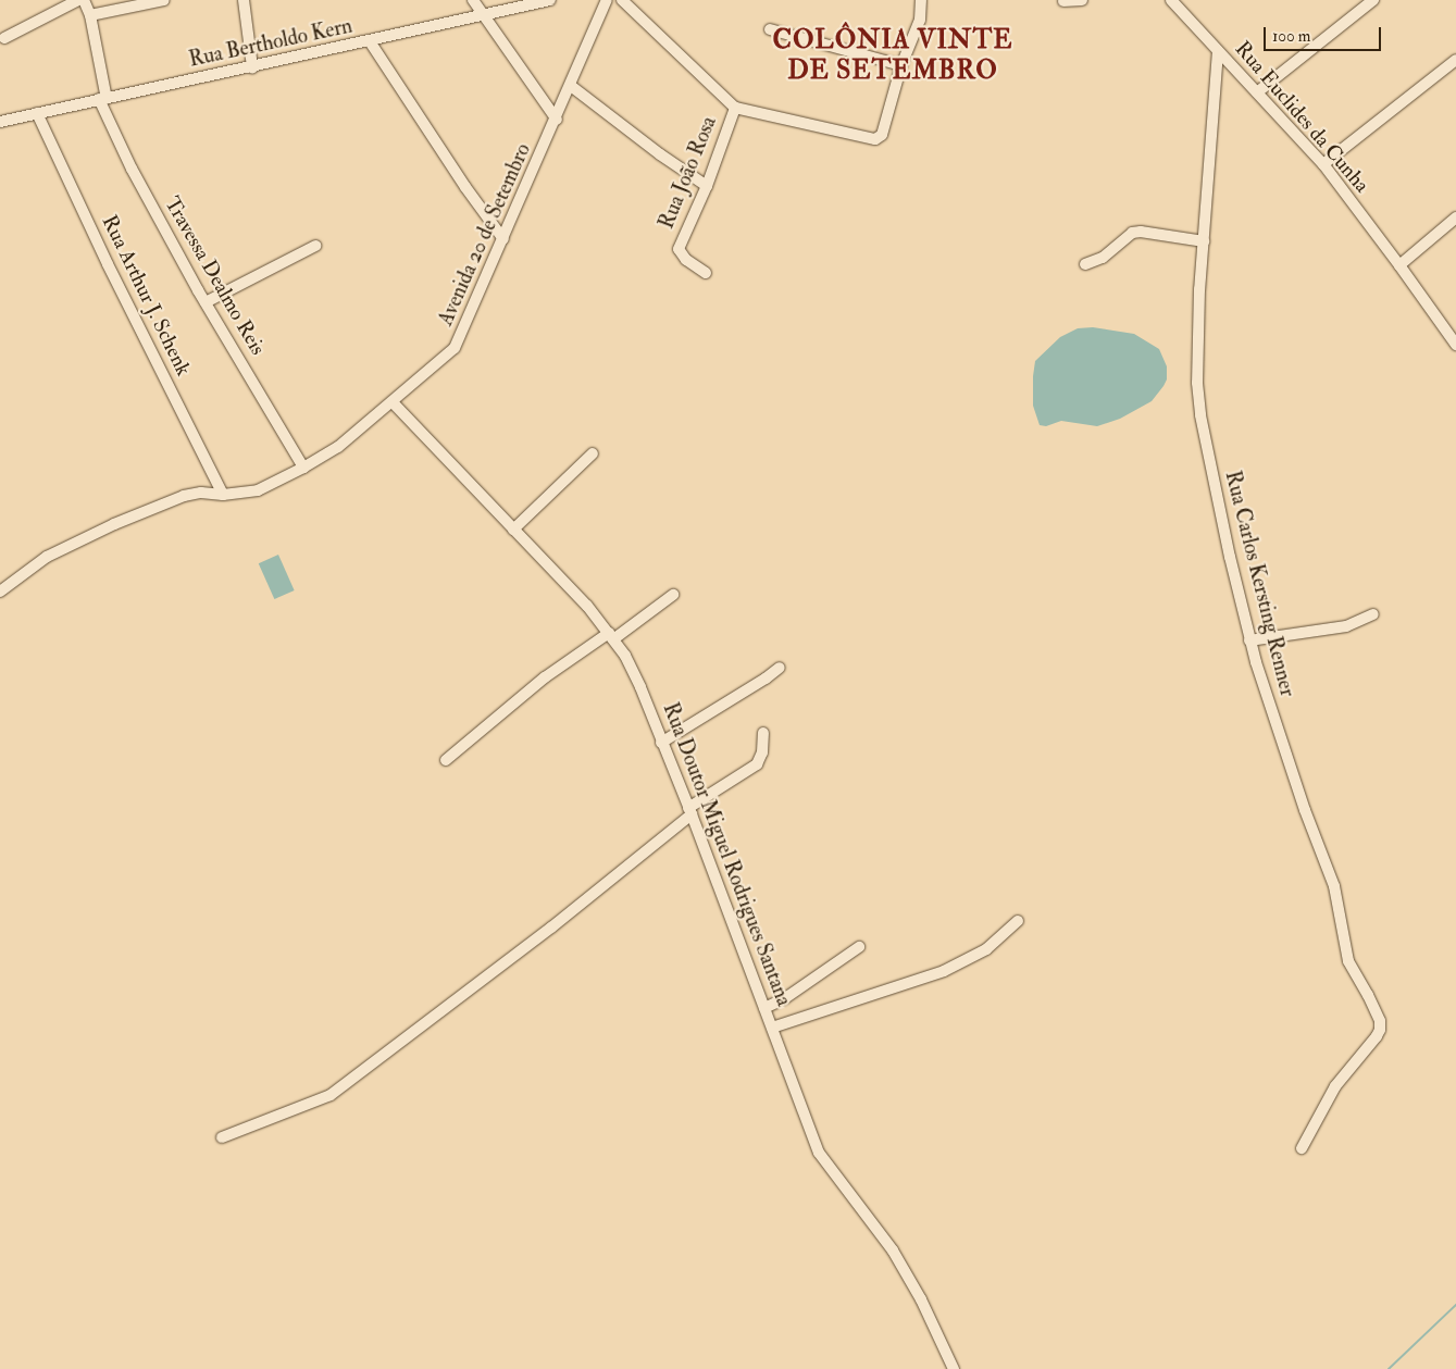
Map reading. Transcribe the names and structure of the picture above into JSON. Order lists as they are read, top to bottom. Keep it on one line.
{"streets":{"street":["Rua Bertholdo Kern","Rua Euclides da Cunha","Rua João Rosa","Avenida 20 de Setembro","Travessa Dealmo Reis","Rua Arthur J. Schenk","Rua Carlos Kersting Renner","Rua Doutor Miguel Rodrigues Santana"]},"crossings":[["Rua Bertholdo Kern","Travessa Dealmo Reis"],["Rua Bertholdo Kern","Rua Arthur J. Schenk"],["Rua Euclides da Cunha","Rua Carlos Kersting Renner"],["Avenida 20 de Setembro","Travessa Dealmo Reis"],["Avenida 20 de Setembro","Rua Arthur J. Schenk"],["Avenida 20 de Setembro","Rua Doutor Miguel Rodrigues Santana"]],"districts":["COLÔNIA VINTE DE SETEMBRO"],"scale_bar":"100 m"}
